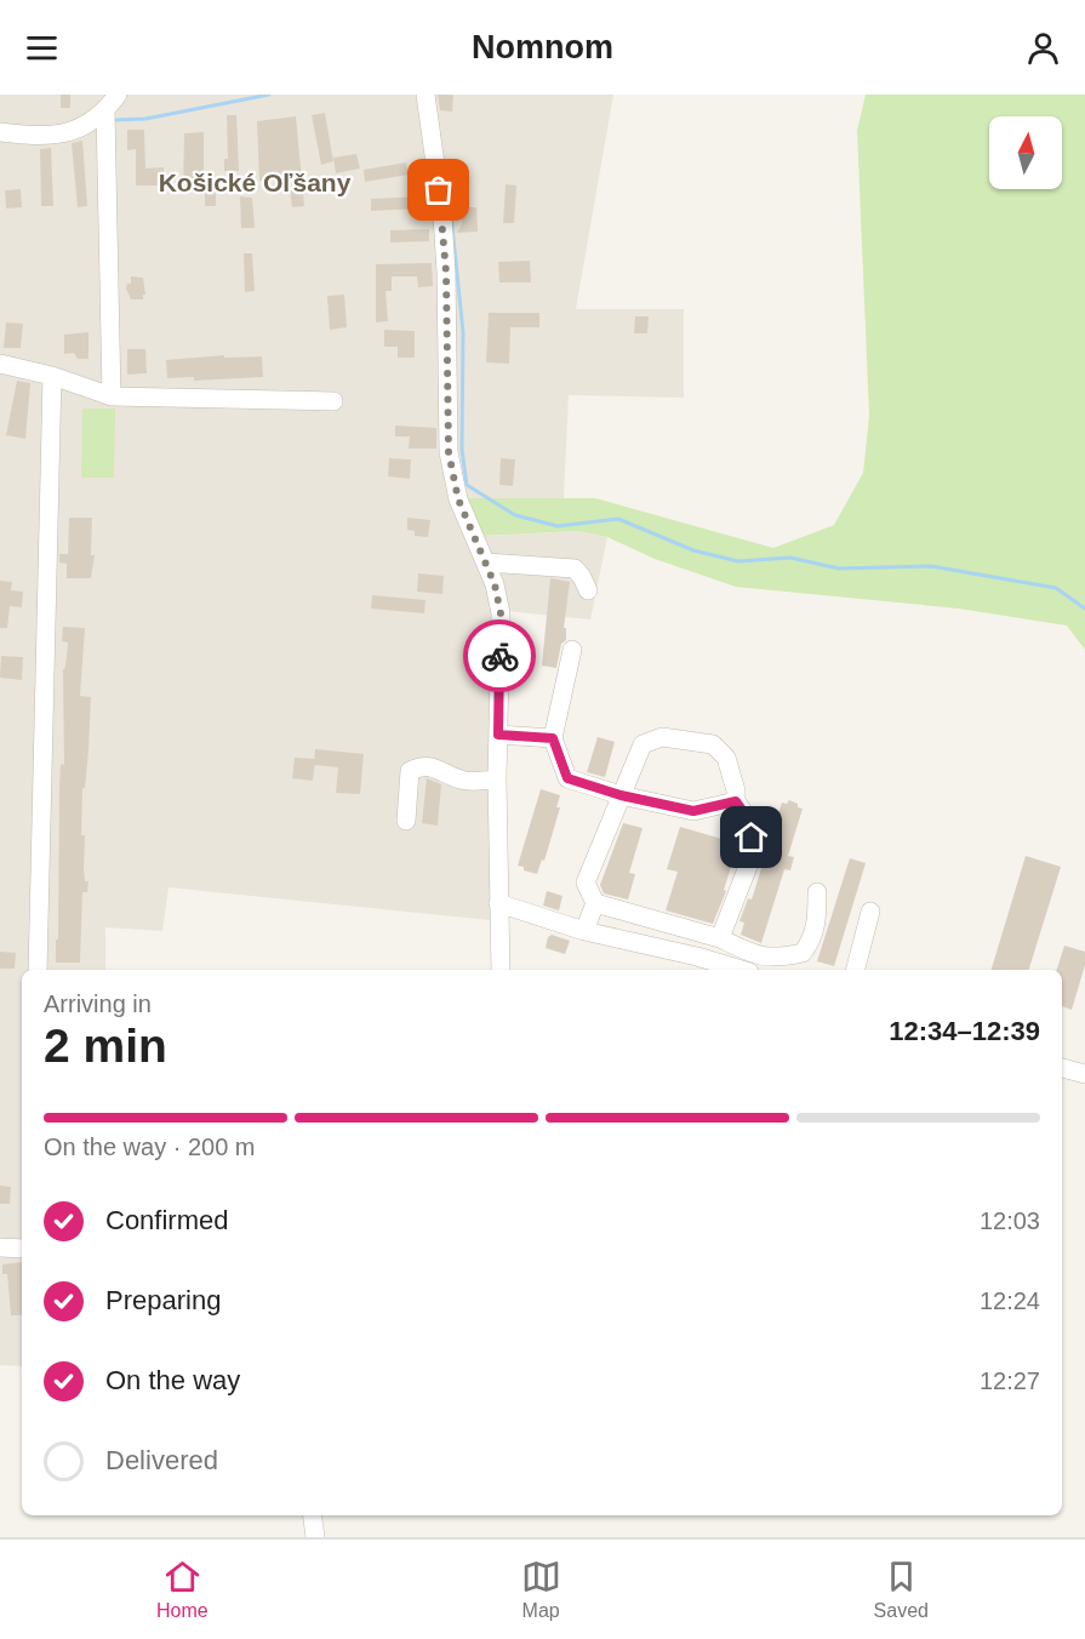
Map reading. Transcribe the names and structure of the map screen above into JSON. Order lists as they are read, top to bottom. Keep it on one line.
{"districts":["Košické Oľšany"],"north":"top","page":{"header":"Nomnom","heading":["2 min","Arriving in","12:34–12:39"],"bar":"On the way · 200 m","list":[["Confirmed","12:03"],["Preparing","12:24"],["On the way","12:27"],"Delivered"],"tabs":["Home","Map","Saved"]}}
